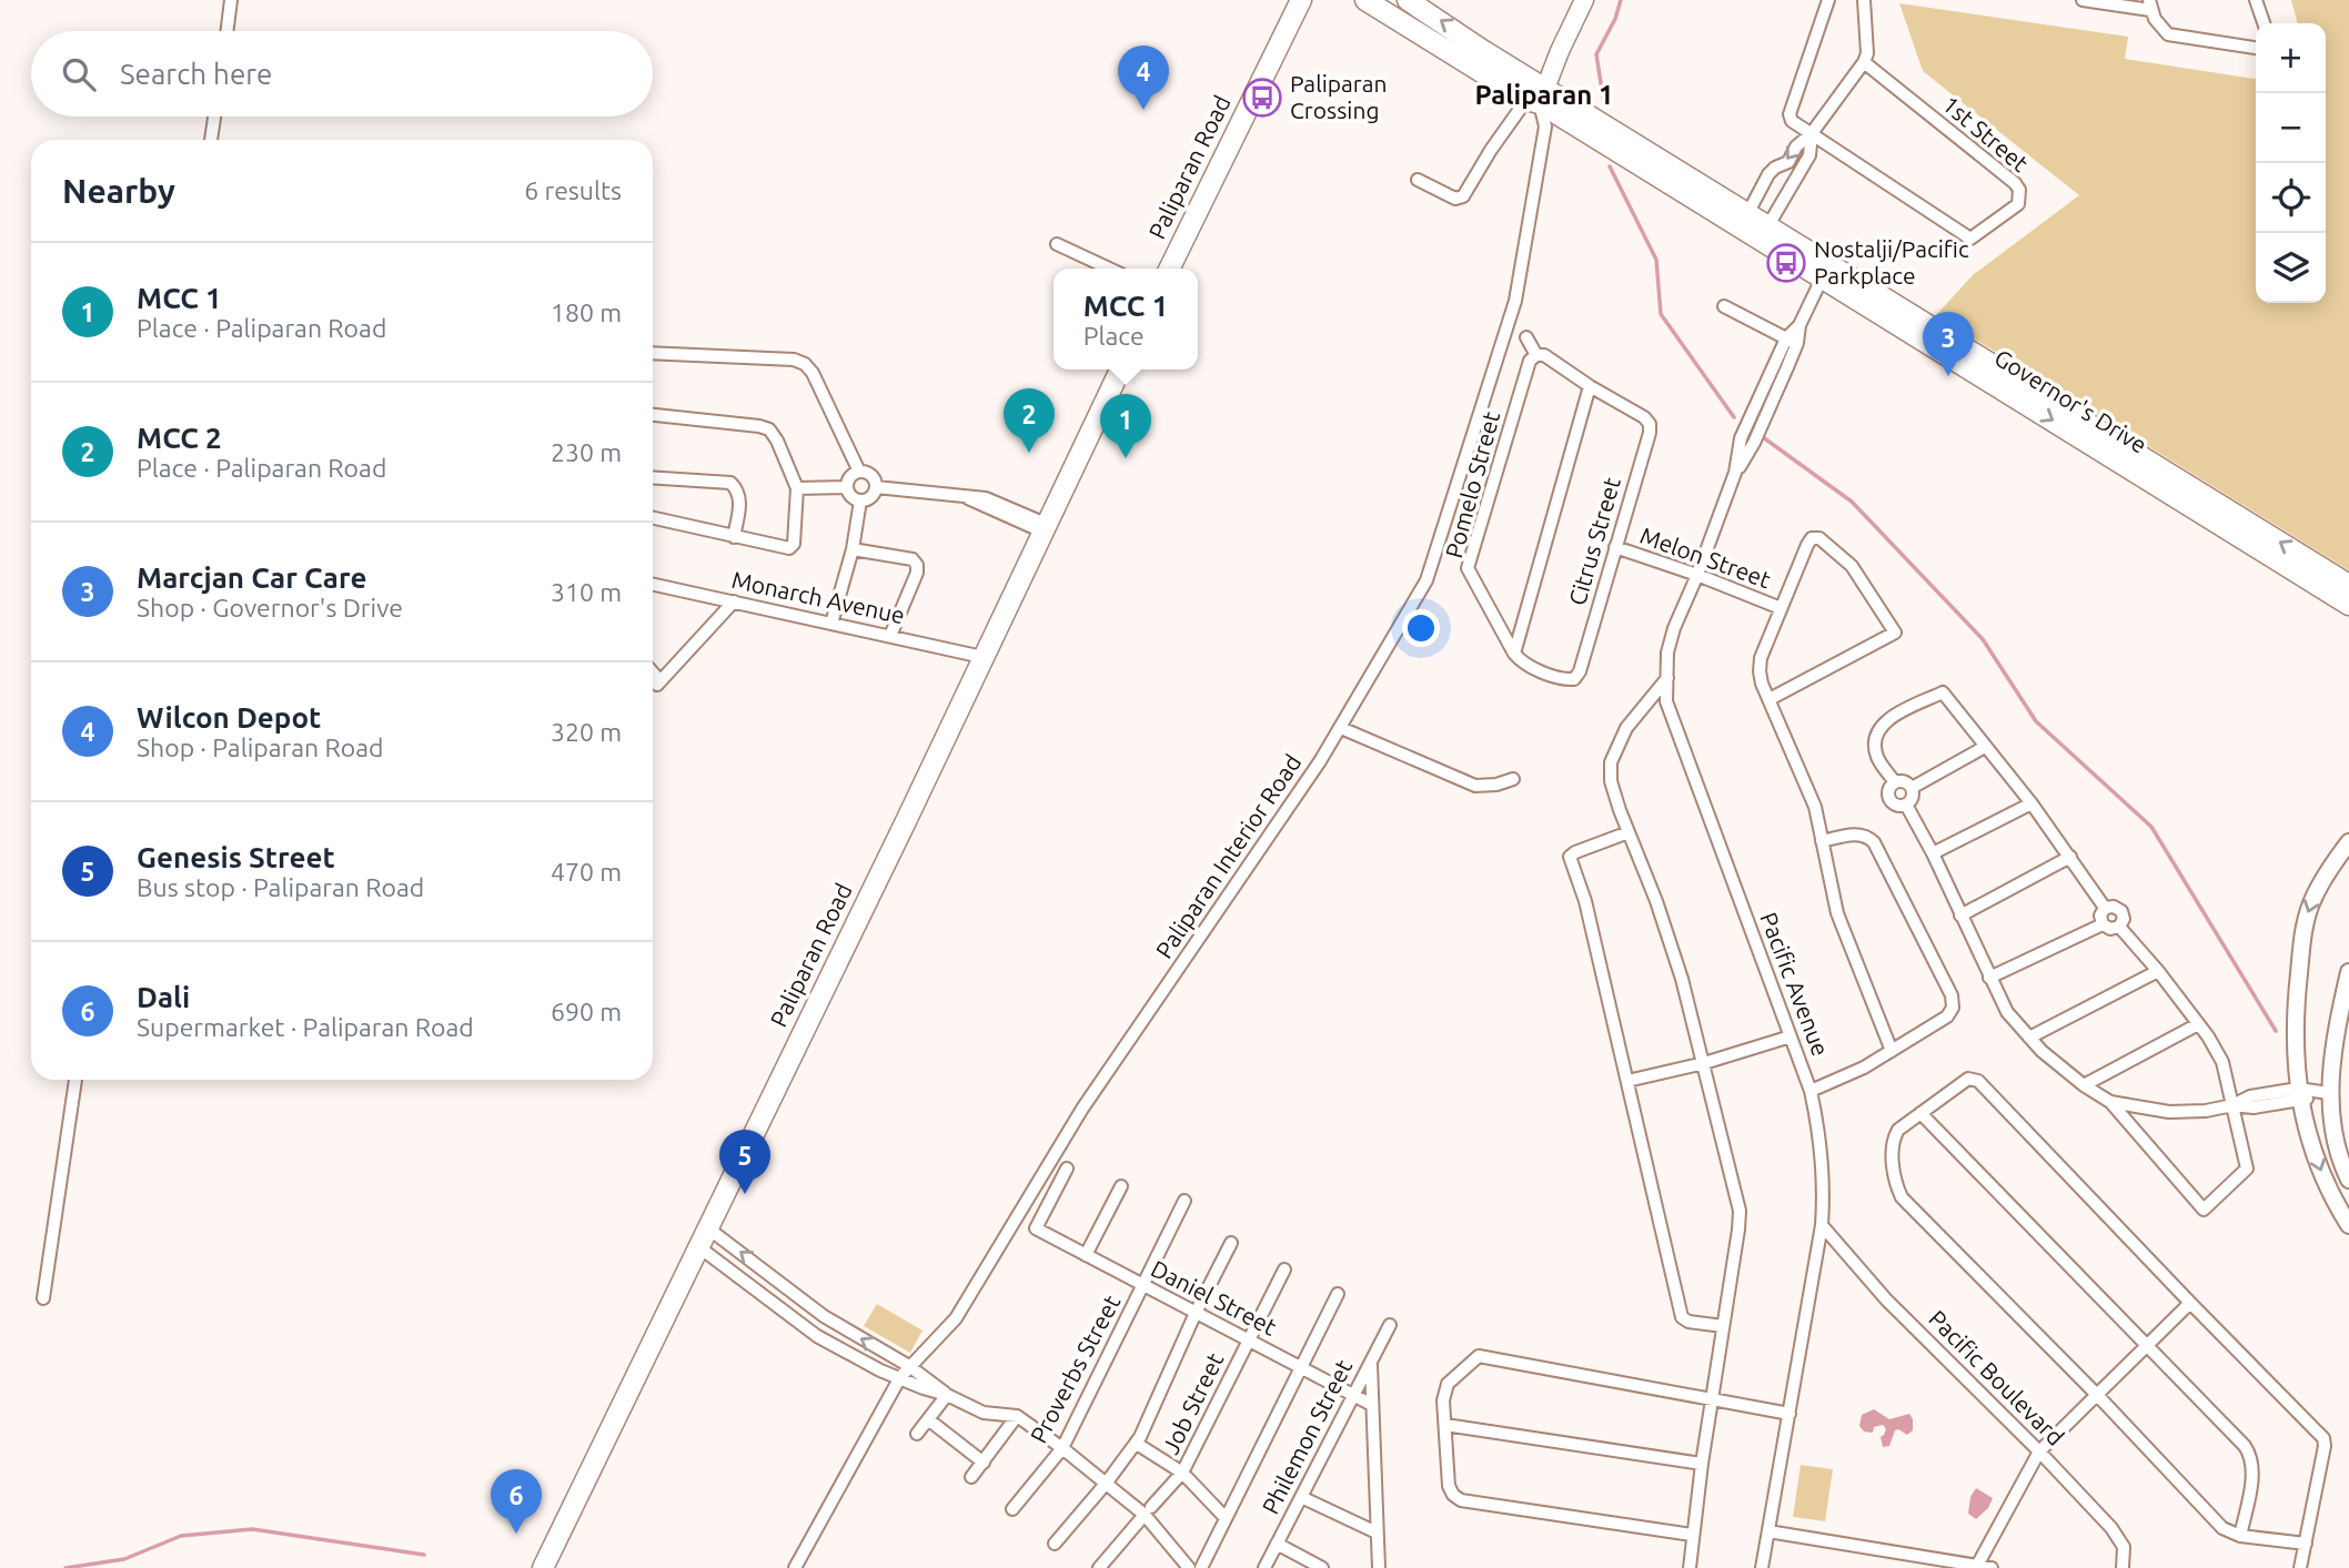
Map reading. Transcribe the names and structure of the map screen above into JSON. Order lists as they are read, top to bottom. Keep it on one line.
{"streets":{"main road":["Paliparan Road","Governor's Drive"],"street":["1st Street","Pomelo Street","Citrus Street","Melon Street","Monarch Avenue","Paliparan Interior Road","Pacific Avenue","Daniel Street","Proverbs Street","Pacific Boulevard","Job Street","Philemon Street"]},"crossings":[["Paliparan Road","Monarch Avenue"],["Governor's Drive","Paliparan Interior Road"],["Governor's Drive","Pacific Avenue"],["Pomelo Street","Citrus Street"],["Citrus Street","Melon Street"],["Melon Street","Pacific Avenue"],["Pacific Avenue","Pacific Boulevard"],["Daniel Street","Proverbs Street"],["Daniel Street","Job Street"],["Daniel Street","Philemon Street"]],"districts":["Paliparan 1"],"places":{"bus stop":["Paliparan Crossing","Nostalji/Pacific Parkplace"]},"page":{"map_buttons":["+","−"],"search":"Search here","pins":["4","3","2","1","5","6"],"heading":["Nearby","6 results"],"list":[{"mark":"1","name":"MCC 1","note":"Place · Paliparan Road","value":"180 m"},{"mark":"2","name":"MCC 2","note":"Place · Paliparan Road","value":"230 m"},{"mark":"3","name":"Marcjan Car Care","note":"Shop · Governor's Drive","value":"310 m"},{"mark":"4","name":"Wilcon Depot","note":"Shop · Paliparan Road","value":"320 m"},{"mark":"5","name":"Genesis Street","note":"Bus stop · Paliparan Road","value":"470 m"},{"mark":"6","name":"Dali","note":"Supermarket · Paliparan Road","value":"690 m"}],"popup":["MCC 1","Place"]}}
